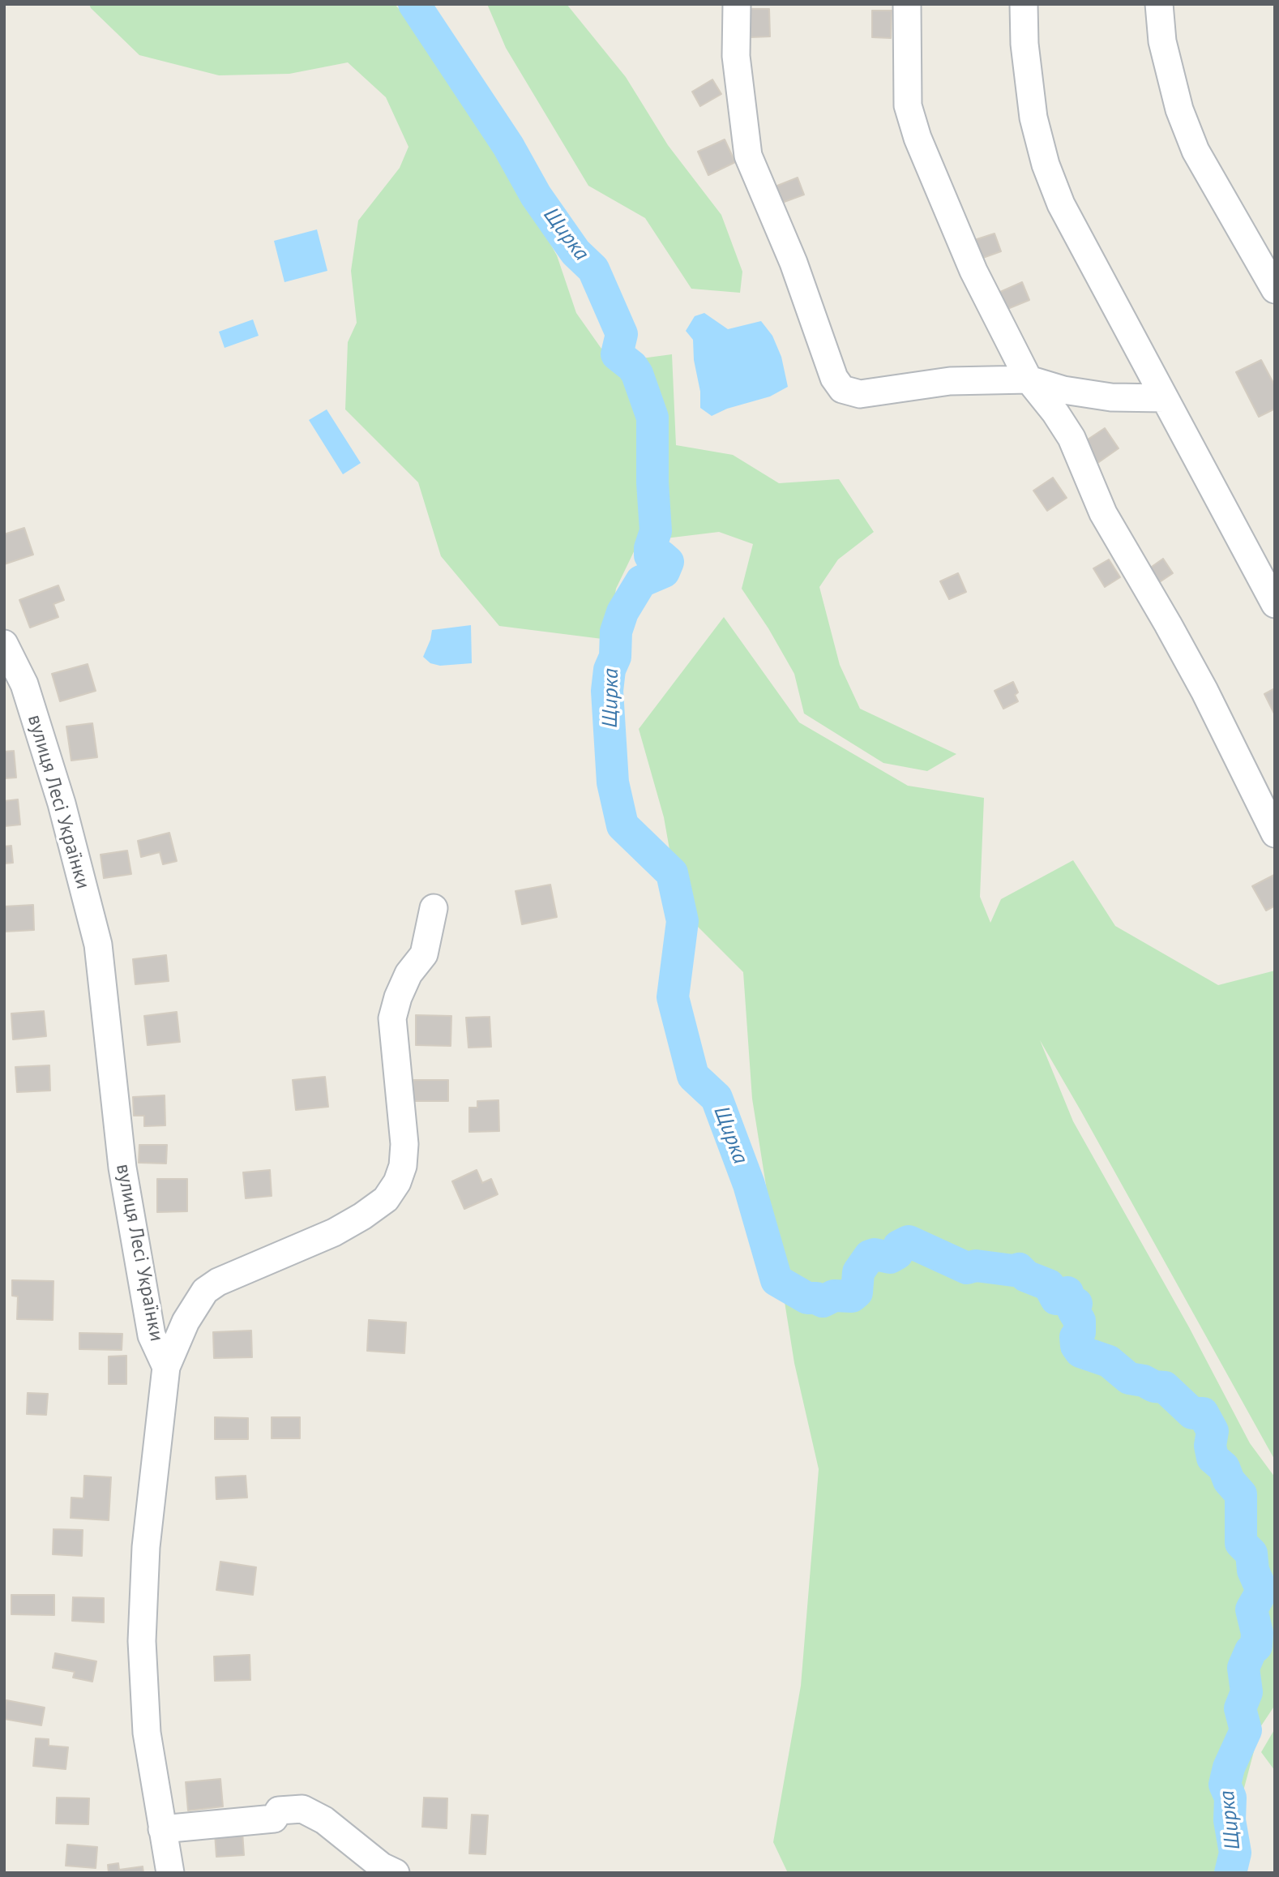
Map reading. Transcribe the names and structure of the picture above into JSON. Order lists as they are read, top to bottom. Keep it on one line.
{"streets":{"street":["вулиця Лесі Українки"]},"water":["Щирка"]}
